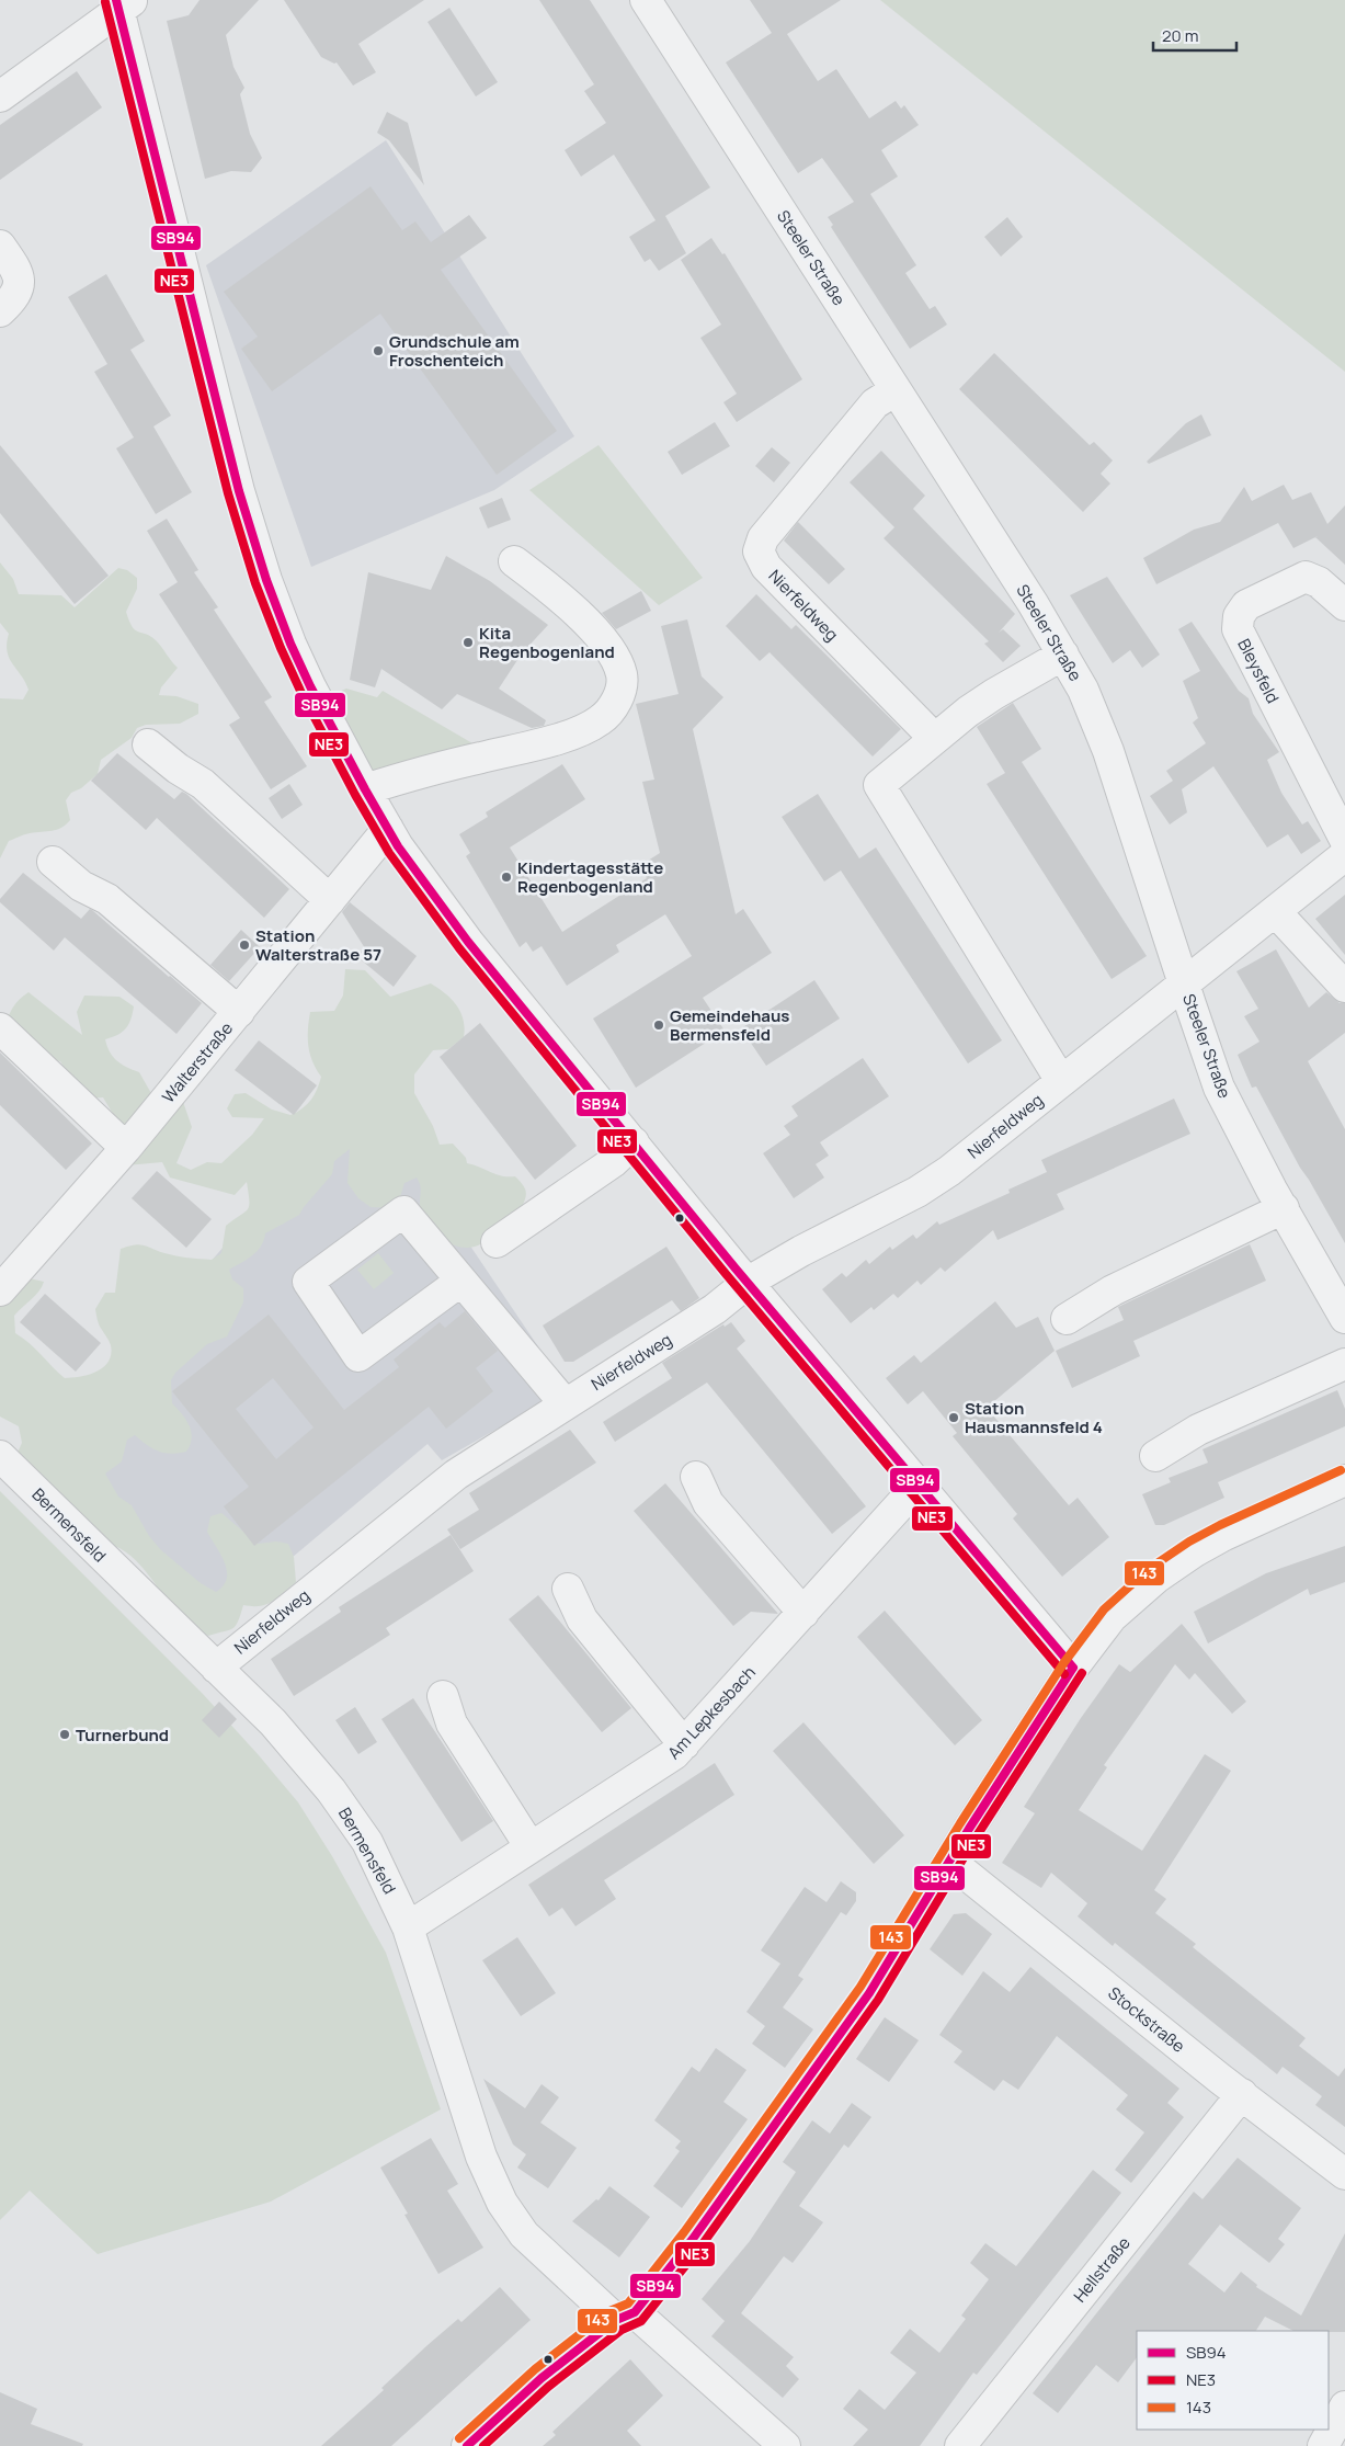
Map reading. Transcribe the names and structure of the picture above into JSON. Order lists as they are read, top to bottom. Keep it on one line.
{"streets":{"street":["Steeler Straße","Nierfeldweg","Bleysfeld","Walterstraße","Bermensfeld","Am Lepkesbach","Stockstraße","Hellstraße"]},"crossings":[["Steeler Straße","Nierfeldweg"],["Nierfeldweg","Bermensfeld"],["Bermensfeld","Am Lepkesbach"],["Stockstraße","Hellstraße"]],"places":["Grundschule am Froschenteich","Kita Regenbogenland","Kindertagesstätte Regenbogenland","Station Walterstraße 57","Gemeindehaus Bermensfeld","Station Hausmannsfeld 4","Turnerbund"],"lines":["transit line SB94","transit line NE3","transit line 143"],"legend":["SB94","NE3","143"],"scale_bar":"20 m"}
